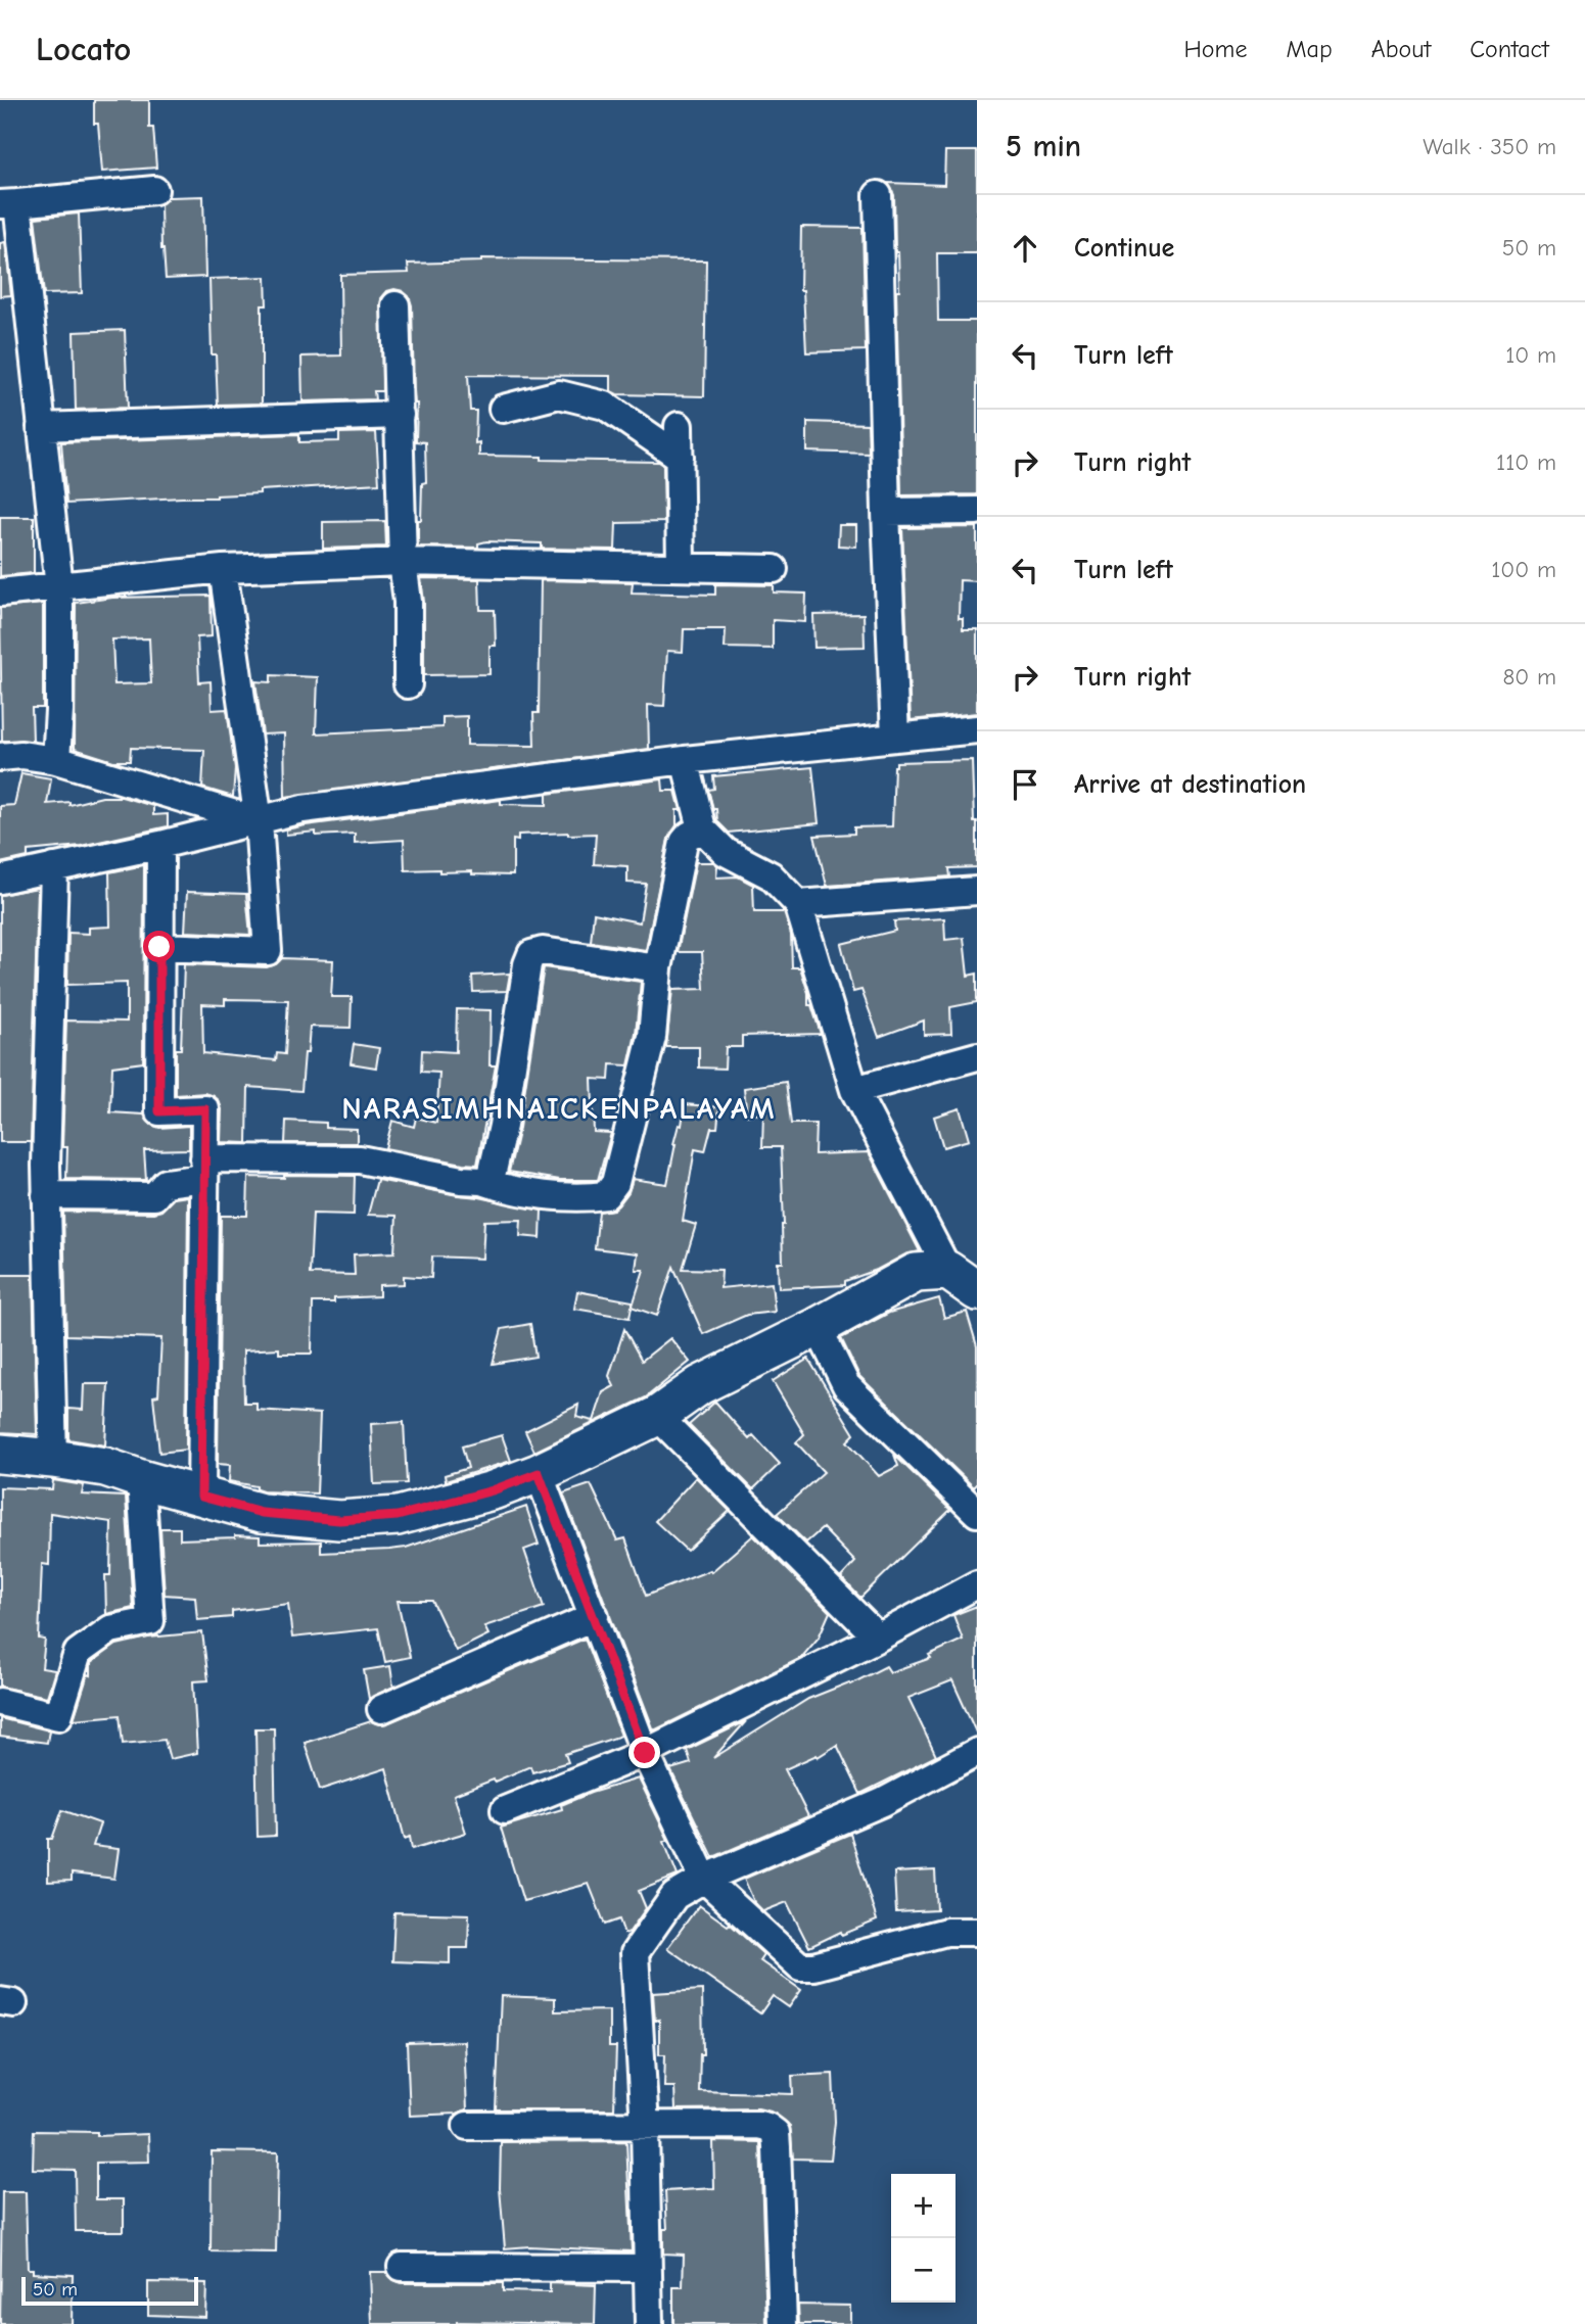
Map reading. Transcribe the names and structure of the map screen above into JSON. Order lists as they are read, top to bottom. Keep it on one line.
{"districts":["NARASIMHNAICKENPALAYAM"],"scale_bar":"50 m","page":{"header":"Locato","nav":["Home","Map","About","Contact"],"heading":["5 min","Walk · 350 m"],"list":[["Continue","50 m"],["Turn left","10 m"],["Turn right","110 m"],["Turn left","100 m"],["Turn right","80 m"],"Arrive at destination"],"map_buttons":["+","−"],"scale":"50 m"}}
